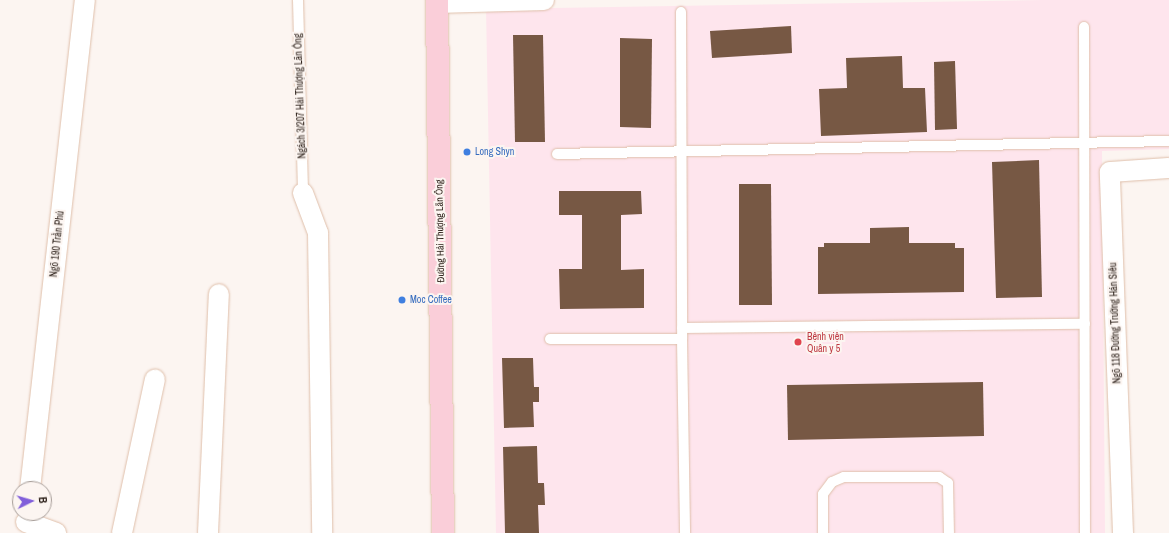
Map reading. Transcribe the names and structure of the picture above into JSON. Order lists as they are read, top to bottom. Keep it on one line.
{"streets":{"street":["Đường Hải Thượng Lãn Ông","Ngõ 190 Trần Phú","Ngõ 118 Đường Trường Hán Siêu"],"lane":["Ngách 3/207 Hải Thượng Lãn Ông"]},"places":["Long Shyn","Moc Coffee","Bệnh viện Quân y 5"],"north":"right"}
